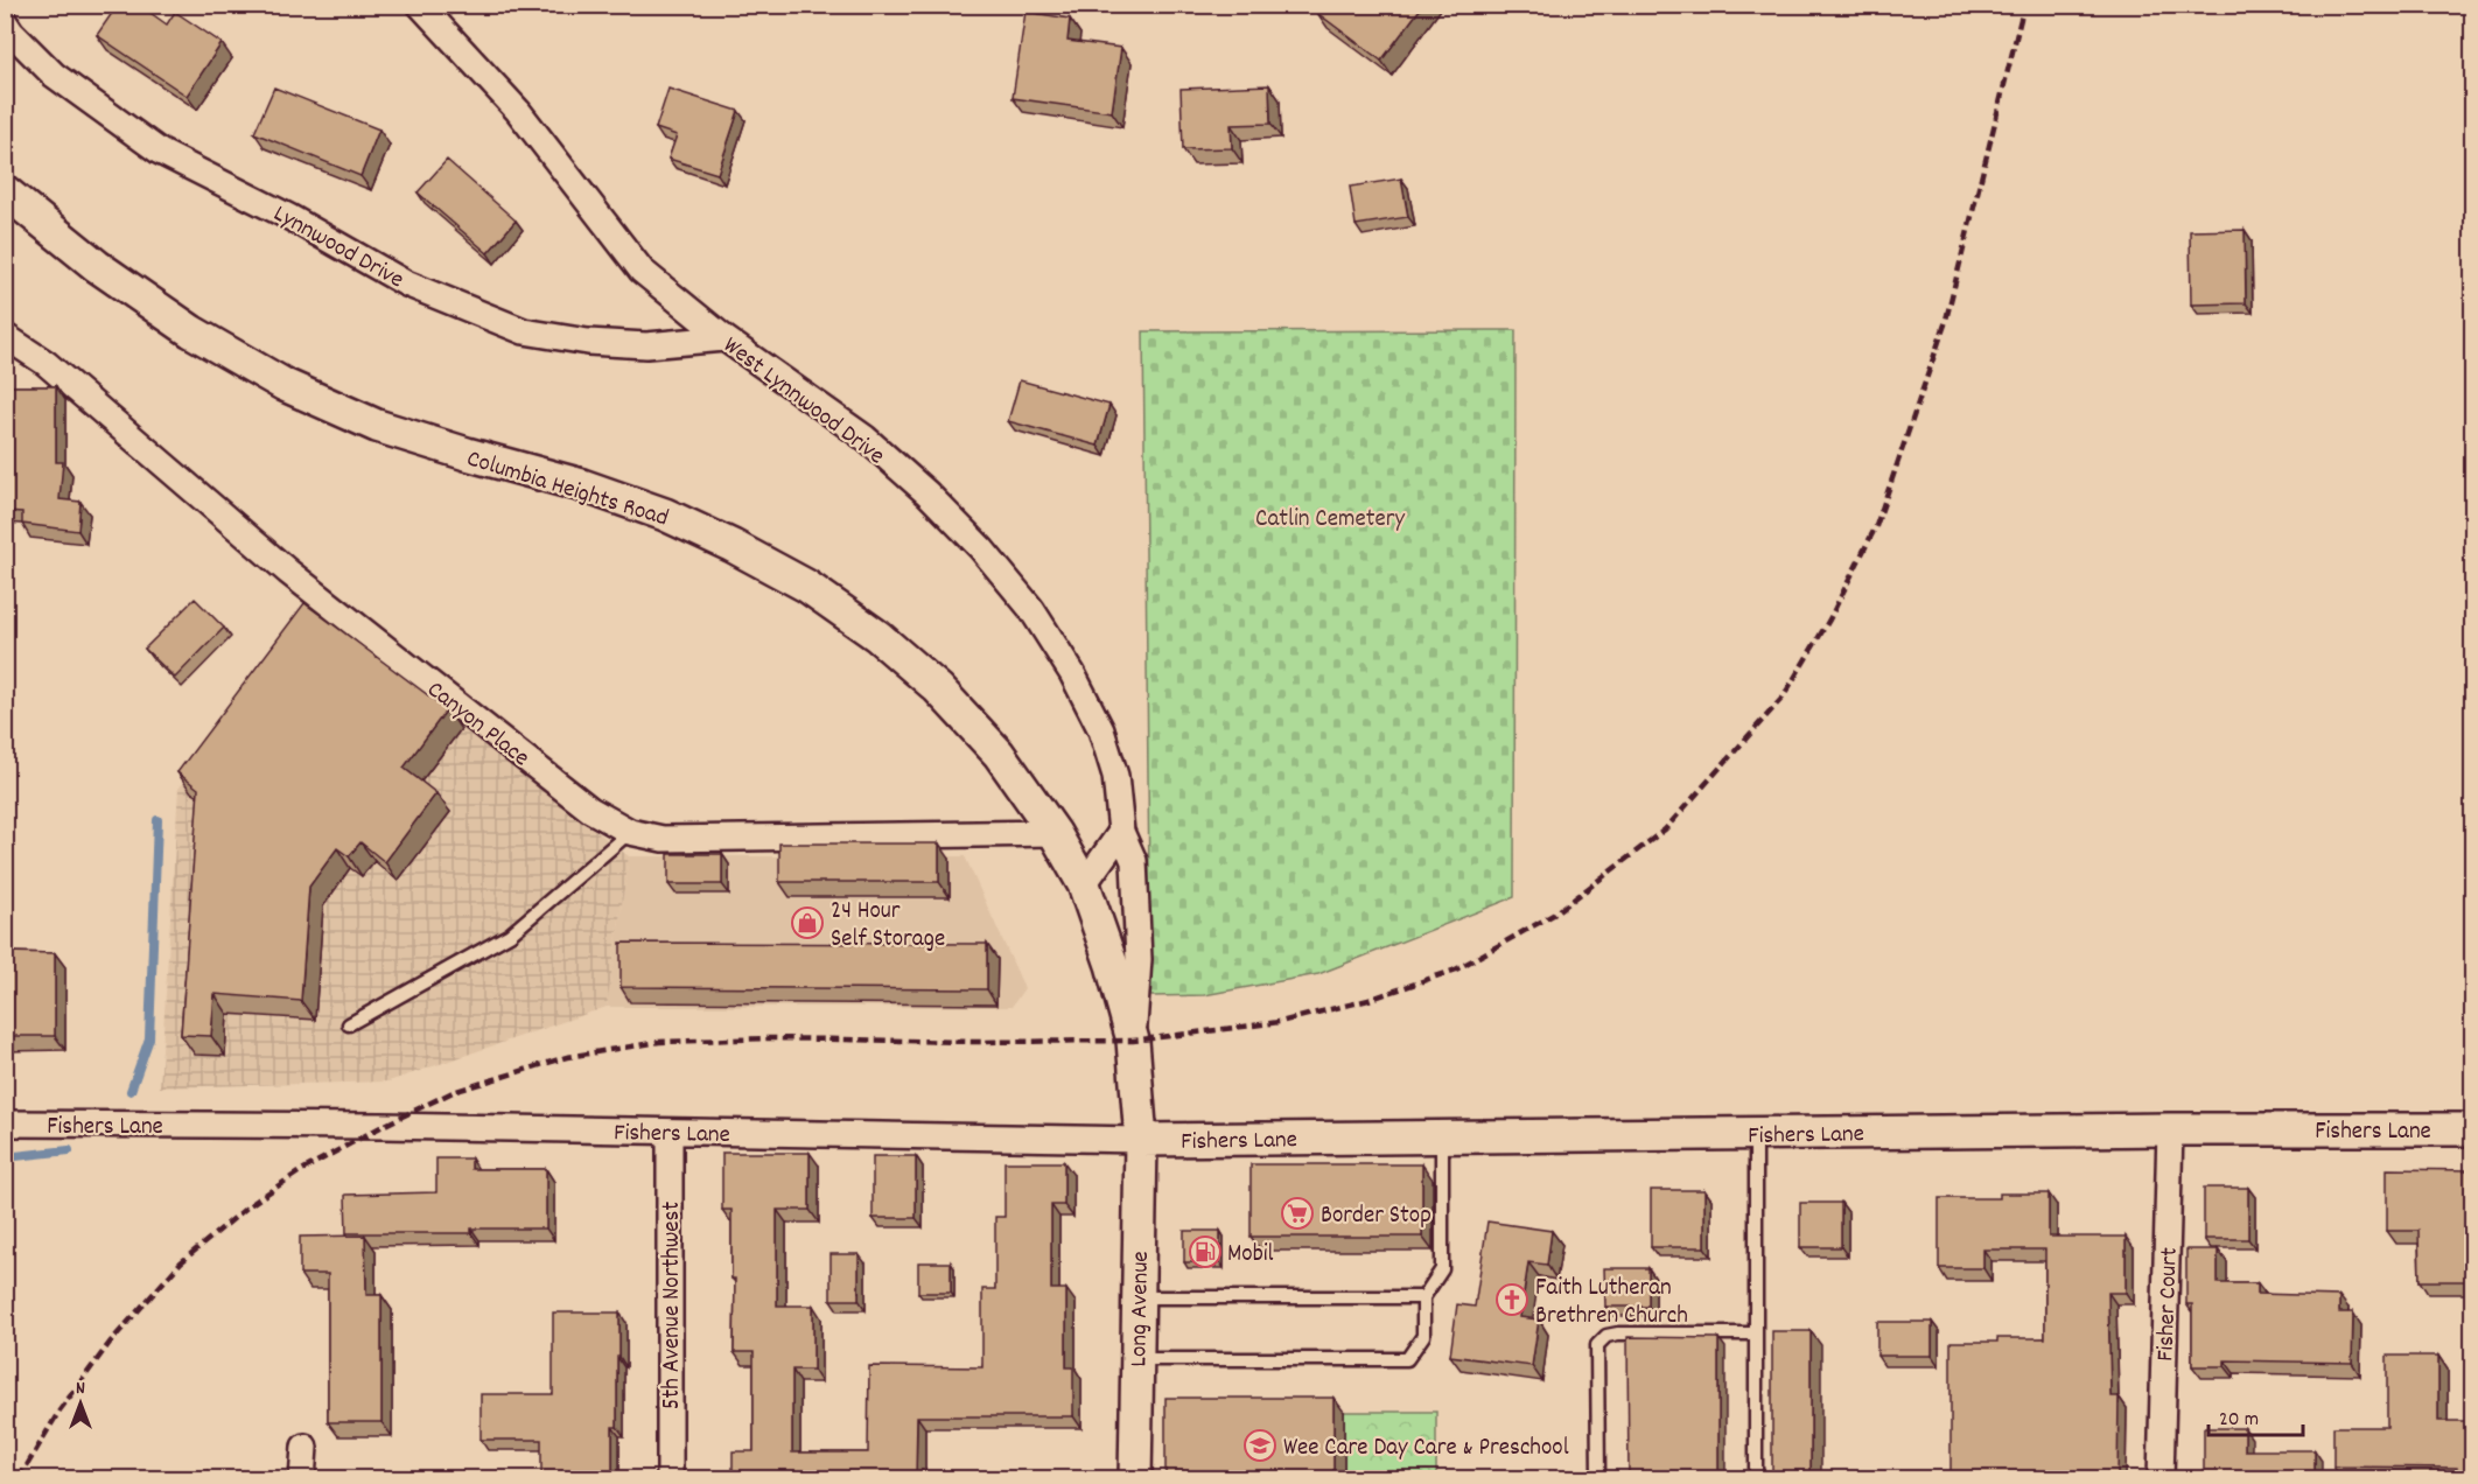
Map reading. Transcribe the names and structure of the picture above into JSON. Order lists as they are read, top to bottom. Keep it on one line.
{"streets":{"street":["Lynnwood Drive","West Lynnwood Drive","Columbia Heights Road","Canyon Place","Fishers Lane","Fisher Court","5th Avenue Northwest","Long Avenue"]},"crossings":[["Lynnwood Drive","West Lynnwood Drive"],["West Lynnwood Drive","Columbia Heights Road"],["Columbia Heights Road","Canyon Place"],["Columbia Heights Road","Fishers Lane"],["Columbia Heights Road","Long Avenue"],["Fishers Lane","Fisher Court"],["Fishers Lane","5th Avenue Northwest"],["Fishers Lane","Long Avenue"]],"parks":["Catlin Cemetery"],"places":{"shop":["24 Hour Self Storage"],"supermarket":["Border Stop"],"fuel station":["Mobil"],"church":["Faith Lutheran Brethren Church"],"school or university":["Wee Care Day Care & Preschool"]},"scale_bar":"20 m","north":"top"}
